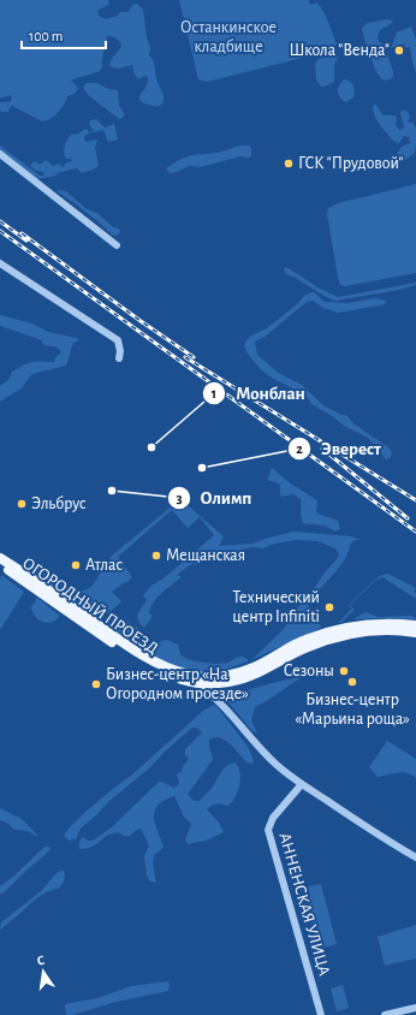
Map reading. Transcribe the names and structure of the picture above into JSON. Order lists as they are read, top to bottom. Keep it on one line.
{"streets":{"main road":["ОГОРОДНЫЙ ПРОЕЗД"],"street":["АННЕНСКАЯ УЛИЦА"]},"parks":["Останкинское кладбище"],"places":["Школа \"Венда\"","ГСК \"Прудовой\"","Монблан","Эверест","Олимп","Эльбрус","Мещанская","Атлас","Технический центр Infiniti","Сезоны","Бизнес-центр «Марьина роща»","Бизнес-центр «На Огородном проезде»"],"scale_bar":"100 m","north":"top"}
